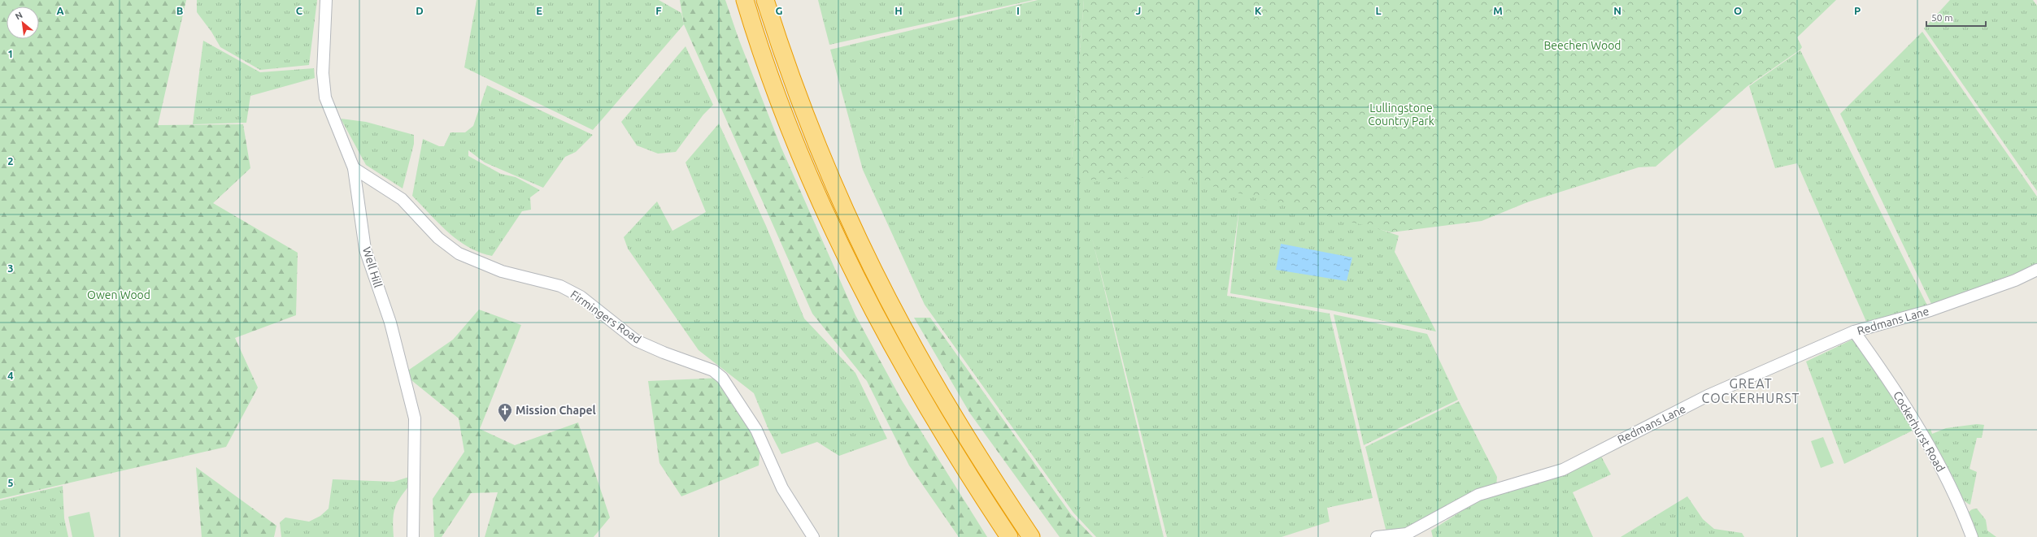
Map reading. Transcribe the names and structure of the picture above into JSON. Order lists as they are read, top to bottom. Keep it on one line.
{"streets":{"street":["Well Hill","Firmingers Road","Redmans Lane","Cockerhurst Road"]},"crossings":[["Well Hill","Firmingers Road"],["Redmans Lane","Cockerhurst Road"]],"districts":["GREAT COCKERHURST"],"parks":["Beechen Wood","Lullingstone Country Park","Owen Wood"],"places":{"church":["Mission Chapel"]},"scale_bar":"50 m","north":"top left","grid":{"columns":["A","B","C","D","E","F","G","H","I","J","K","L","M","N","O","P"],"rows":["1","2","3","4","5"]}}
